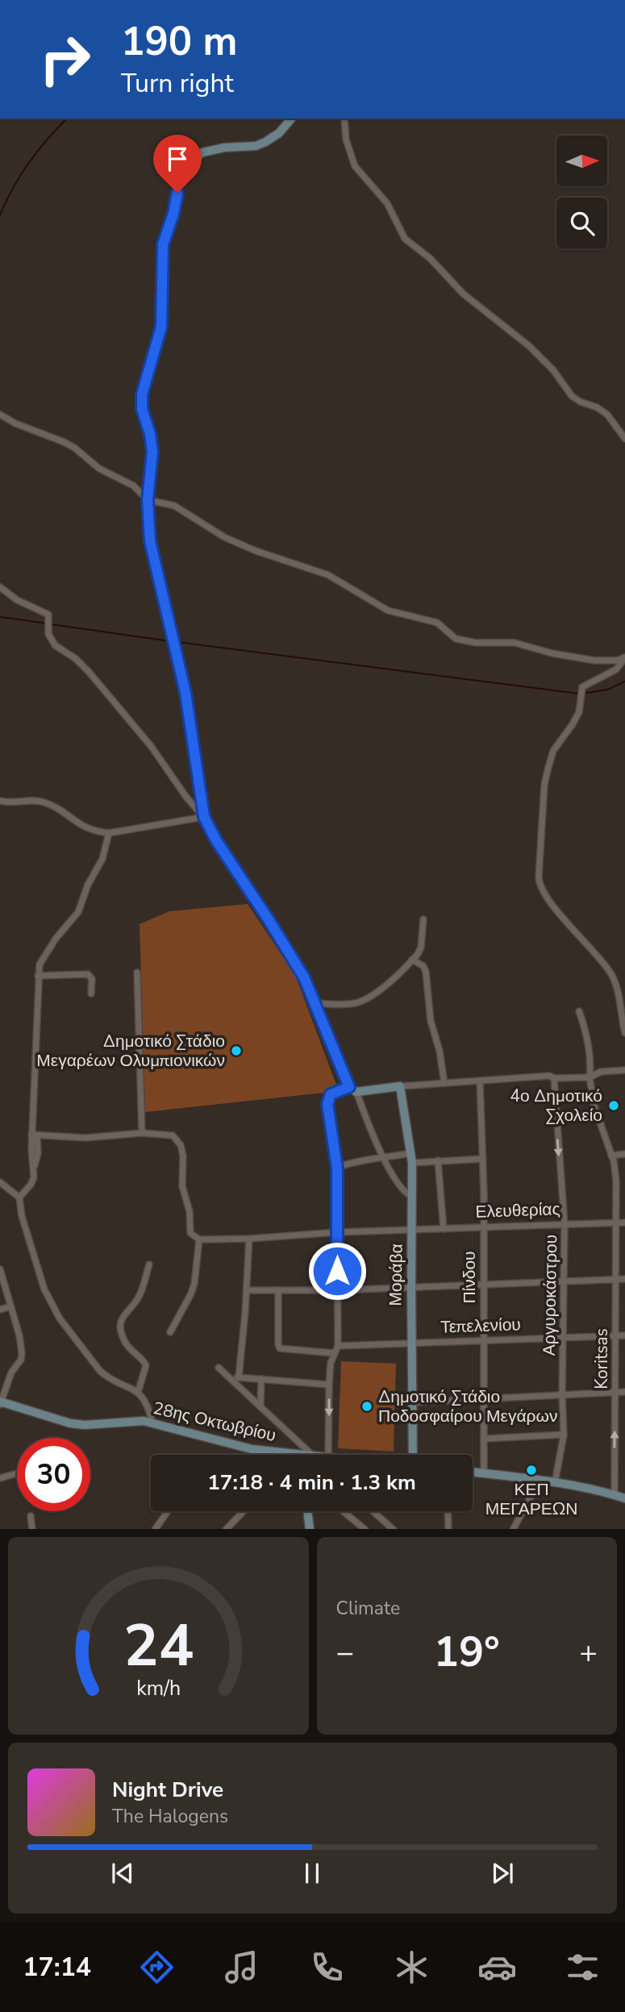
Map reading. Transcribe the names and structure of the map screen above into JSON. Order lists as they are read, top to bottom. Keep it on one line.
{"streets":{"street":["Ελευθερίας","Μοράβα","Πίνδου","Αργυροκάστρου","Τεπελενίου","Koritsas","28ης Οκτωβρίου"]},"crossings":[["Ελευθερίας","Μοράβα"],["Ελευθερίας","Πίνδου"],["Ελευθερίας","Αργυροκάστρου"],["Ελευθερίας","Koritsas"],["Μοράβα","Τεπελενίου"],["Πίνδου","Τεπελενίου"],["Αργυροκάστρου","Τεπελενίου"],["Τεπελενίου","Koritsas"]],"one_way":["Αργυροκάστρου"],"places":["Δημοτικό Στάδιο Μεγαρέων Ολυμπιονικών","4ο Δημοτικό Σχολείο","Δημοτικό Στάδιο Ποδοσφαίρου Μεγάρων","ΚΕΠ ΜΕΓΑΡΕΩΝ"],"north":"right","page":{"turn":["190 m","Turn right"],"limit":"30","trip":"17:18 · 4 min · 1.3 km","tile":"Climate","heat":["−","19°","+"],"song":["Night Drive","The Halogens"],"tabs":"17:14","gauge":["24","km/h"]}}
